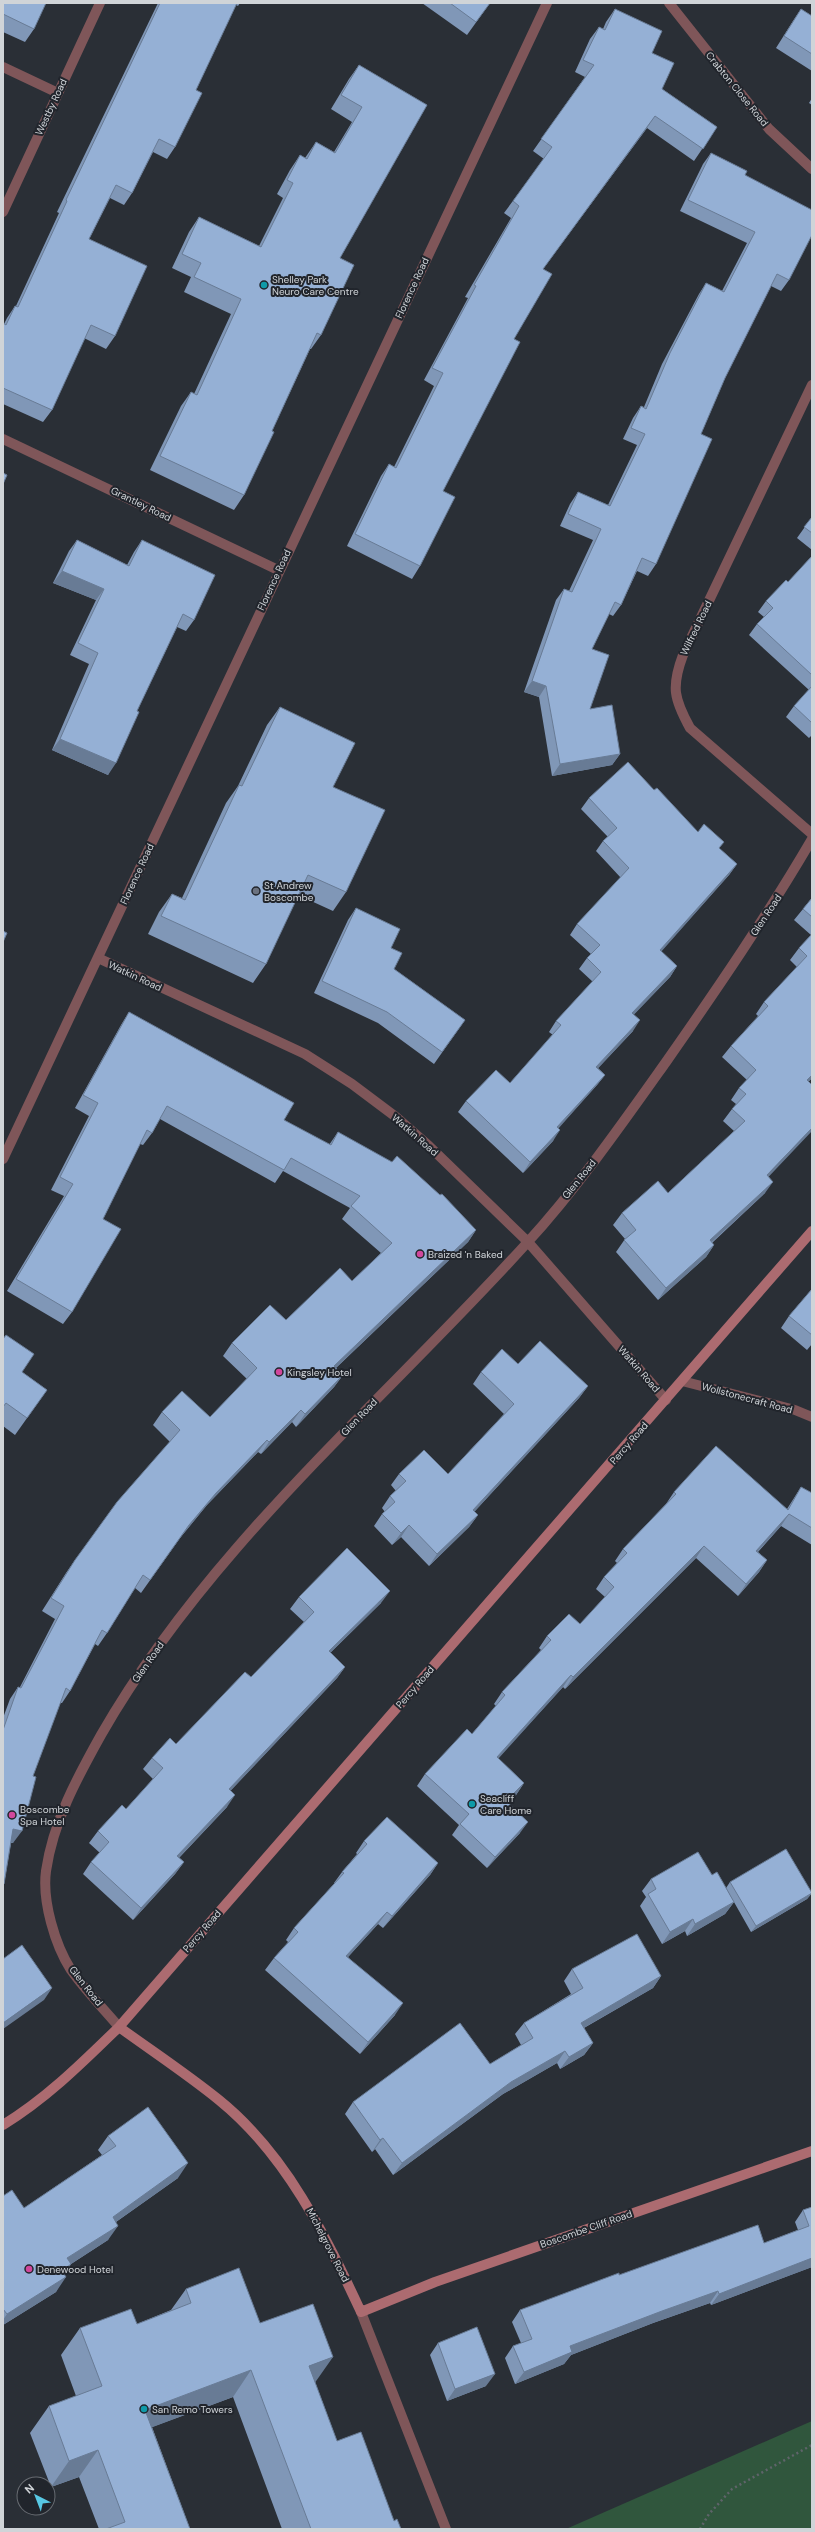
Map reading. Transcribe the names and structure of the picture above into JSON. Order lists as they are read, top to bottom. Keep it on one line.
{"streets":{"street":["Crabton Close Road","Westby Road","Florence Road","Grantley Road","Wilfred Road","Glen Road","Watkin Road","Wollstonecraft Road","Percy Road","Boscombe Cliff Road","Michelgrove Road"]},"crossings":[["Florence Road","Grantley Road"],["Florence Road","Watkin Road"],["Glen Road","Watkin Road"],["Glen Road","Percy Road"],["Glen Road","Michelgrove Road"],["Watkin Road","Percy Road"],["Wollstonecraft Road","Percy Road"],["Percy Road","Michelgrove Road"],["Boscombe Cliff Road","Michelgrove Road"]],"places":["Shelley Park Neuro Care Centre","St Andrew Boscombe","Braized 'n Baked","Kingsley Hotel","Seacliff Care Home","Boscombe Spa Hotel","Denewood Hotel","San Remo Towers"],"north":"top left"}
